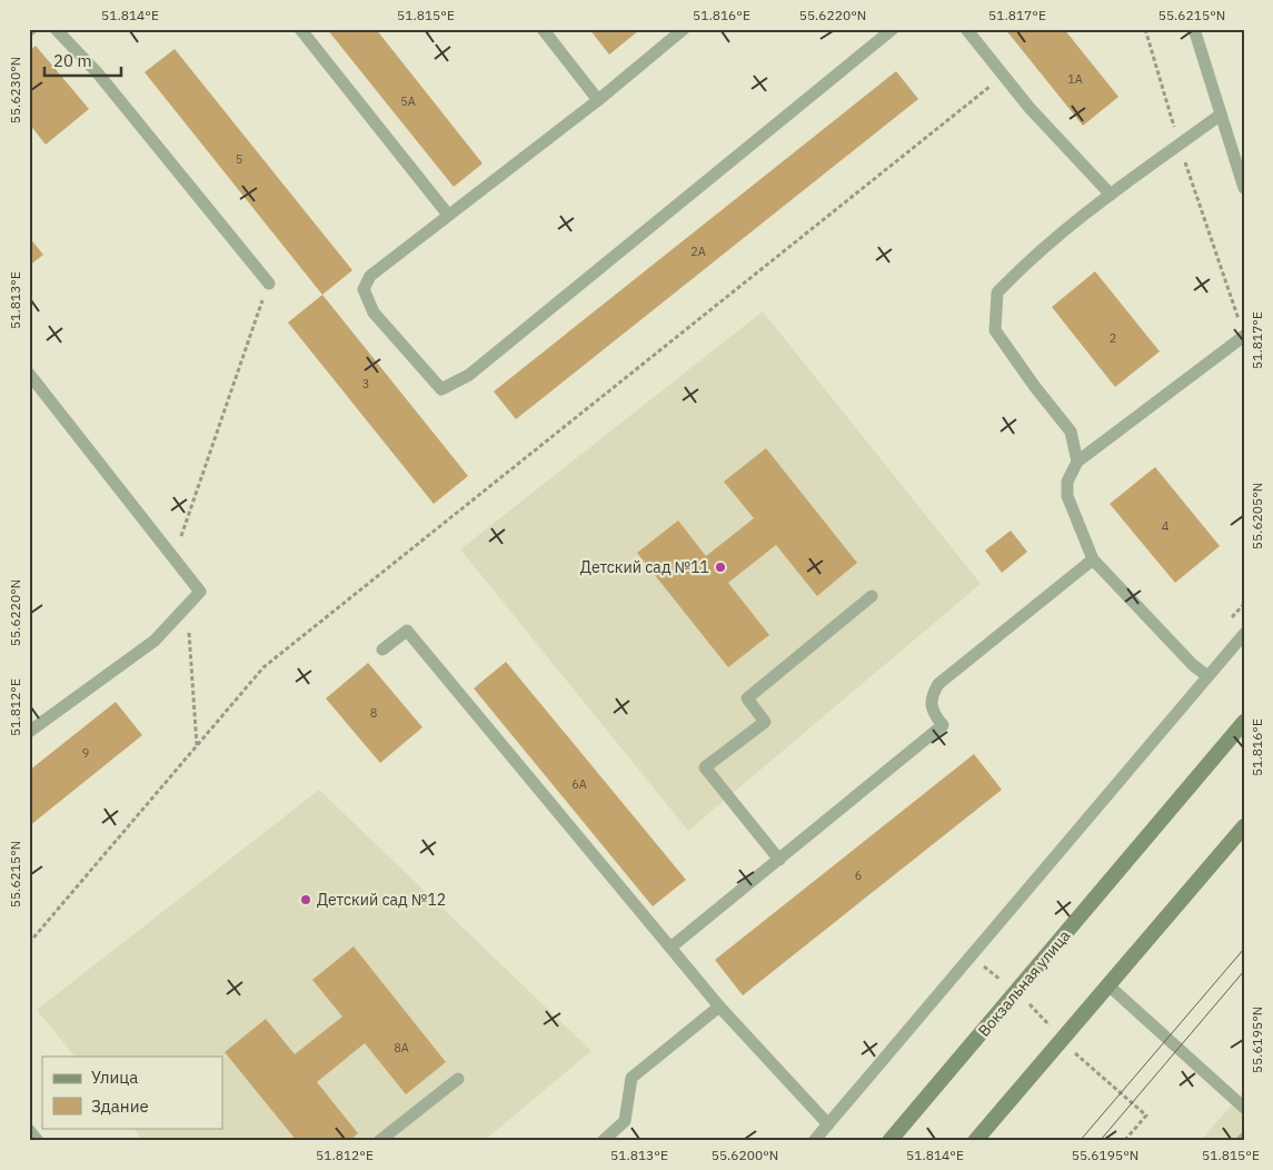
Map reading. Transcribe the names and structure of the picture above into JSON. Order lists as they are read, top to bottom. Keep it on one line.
{"streets":{"main road":["Вокзальная улица"]},"places":["Детский сад №11","Детский сад №12"],"house_numbers":["1А","5А","5","2А","2","3","4","8","9","6А","6","8А"],"legend":["Улица","Здание"],"scale_bar":"20 m","coordinates":["51.814°E","51.815°E","51.816°E","55.6220°N","51.817°E","55.6215°N","55.6230°N","51.813°E","55.6205°N","51.812°E","55.6195°N","55.6200°N"]}
